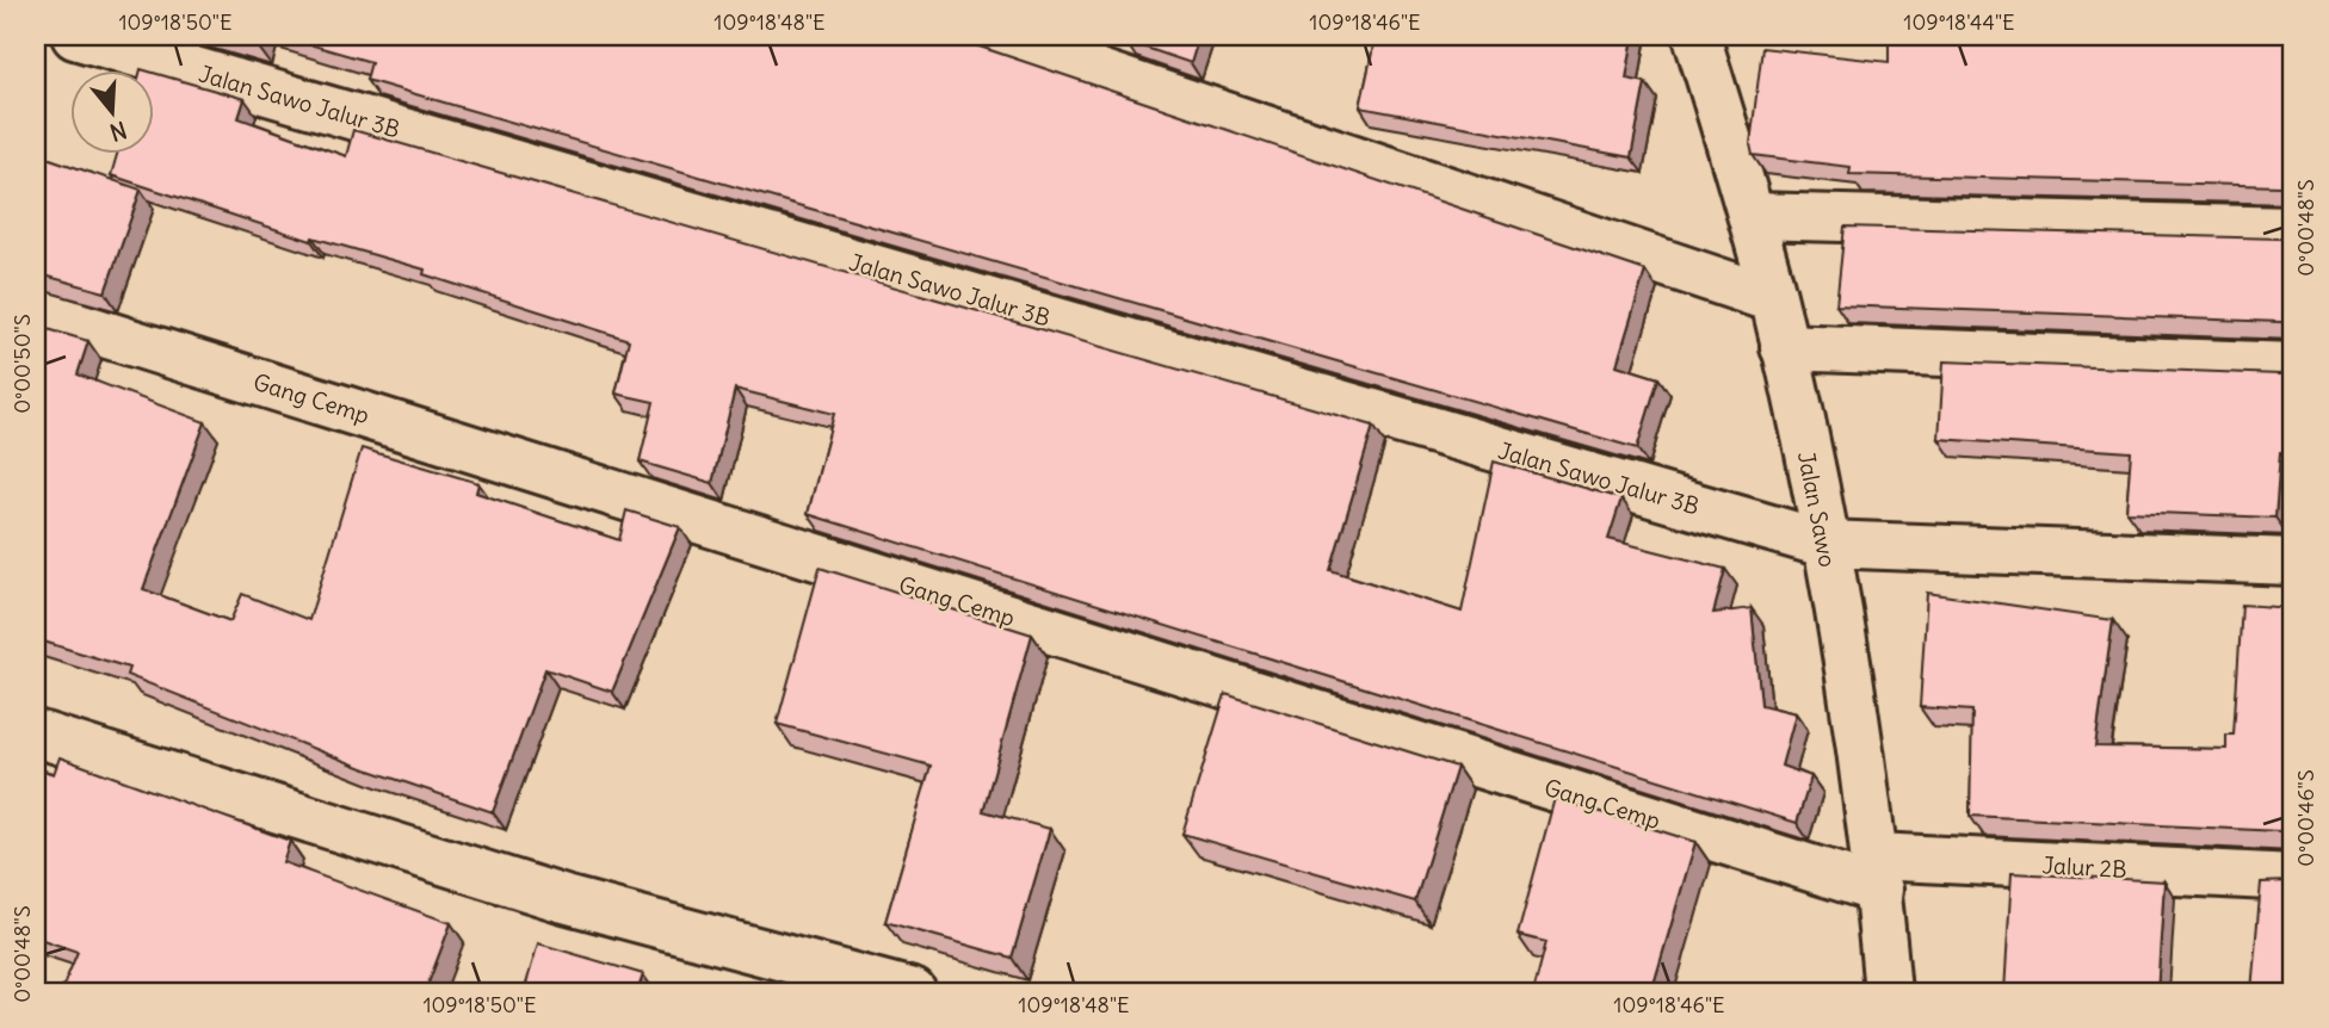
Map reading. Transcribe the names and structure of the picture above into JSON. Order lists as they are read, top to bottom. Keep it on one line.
{"streets":{"street":["Jalan Sawo Jalur 3B","Gang Cemp","Jalan Sawo","Jalur 2B"]},"crossings":[["Jalan Sawo Jalur 3B","Jalan Sawo"],["Gang Cemp","Jalan Sawo"],["Gang Cemp","Jalur 2B"],["Jalan Sawo","Jalur 2B"]],"north":"bottom","coordinates":["109°18'50\"E","109°18'48\"E","109°18'46\"E","109°18'44\"E","0°00'48\"S","0°00'50\"S","0°00'46\"S"]}
